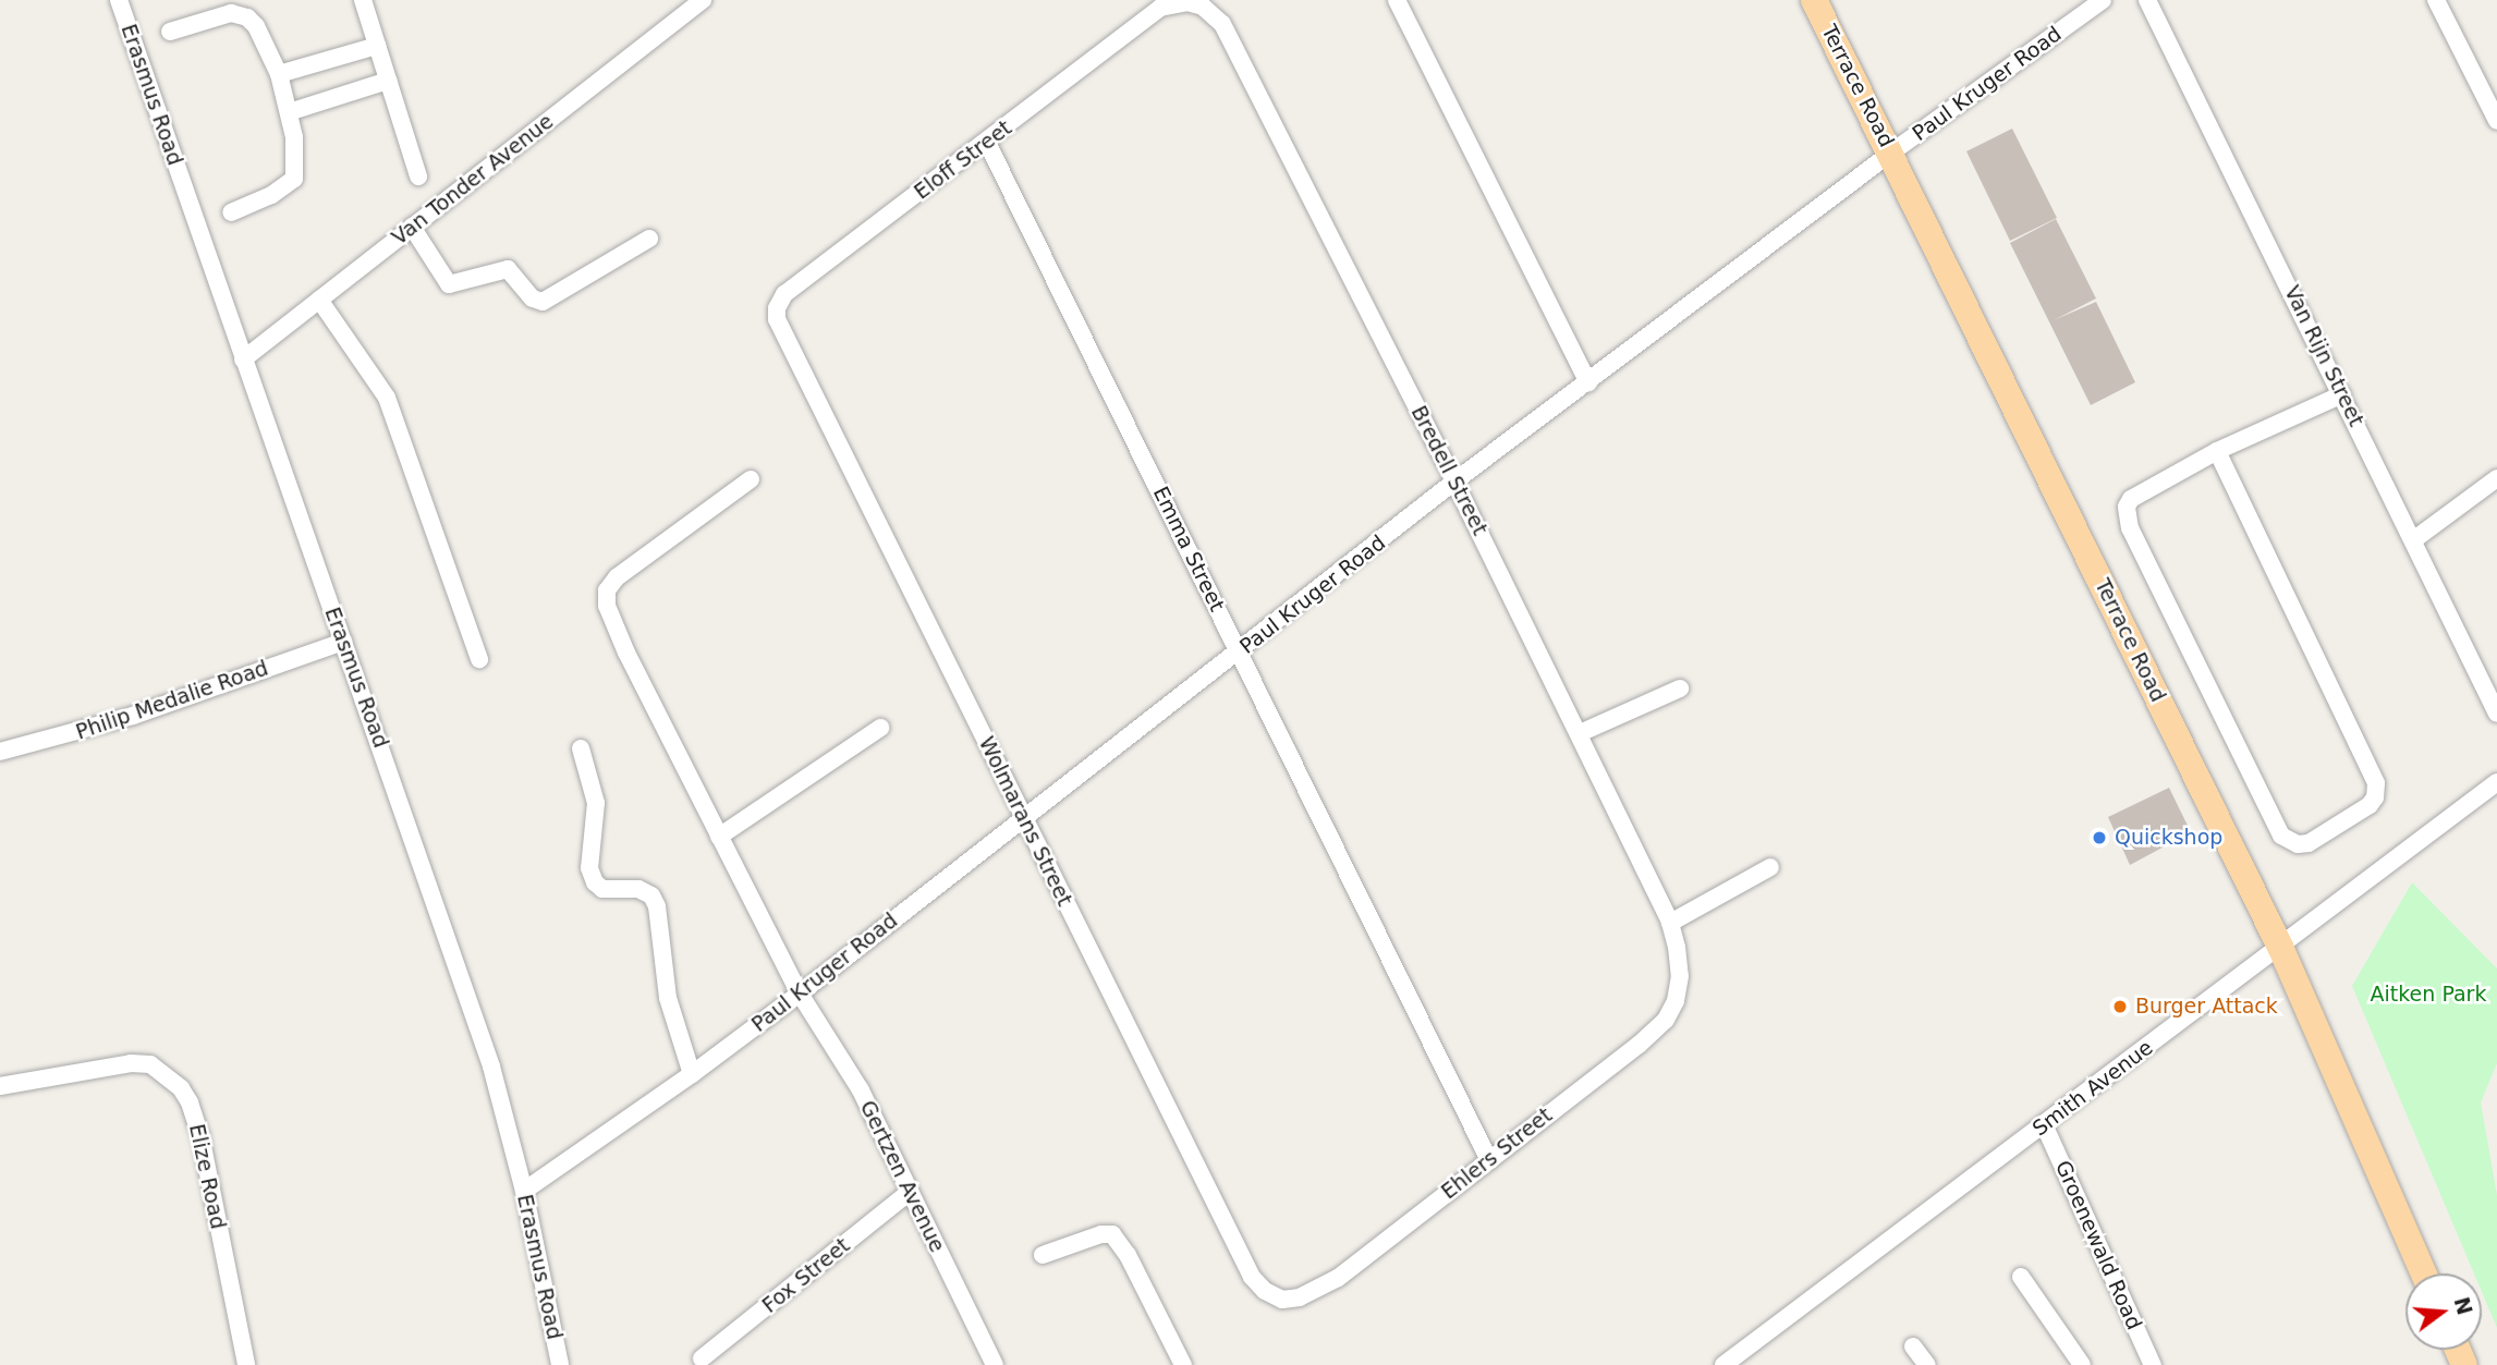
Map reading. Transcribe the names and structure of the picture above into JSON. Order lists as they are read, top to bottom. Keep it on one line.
{"streets":{"main road":["Terrace Road"],"street":["Paul Kruger Road","Erasmus Road","Eloff Street","Van Tonder Avenue","Van Rijn Street","Bredell Street","Emma Street","Philip Medalie Road","Wolmarans Street","Smith Avenue","Ehlers Street","Elize Road","Gertzen Avenue","Groenewald Road","Fox Street"]},"crossings":[["Paul Kruger Road","Terrace Road"],["Paul Kruger Road","Erasmus Road"],["Paul Kruger Road","Bredell Street"],["Paul Kruger Road","Emma Street"],["Paul Kruger Road","Wolmarans Street"],["Paul Kruger Road","Gertzen Avenue"],["Terrace Road","Smith Avenue"],["Erasmus Road","Van Tonder Avenue"],["Erasmus Road","Philip Medalie Road"],["Eloff Street","Bredell Street"],["Eloff Street","Emma Street"],["Eloff Street","Wolmarans Street"],["Bredell Street","Ehlers Street"],["Emma Street","Ehlers Street"],["Wolmarans Street","Ehlers Street"],["Smith Avenue","Groenewald Road"],["Gertzen Avenue","Fox Street"]],"parks":["Aitken Park"],"places":["Quickshop","Burger Attack"],"north":"right"}
